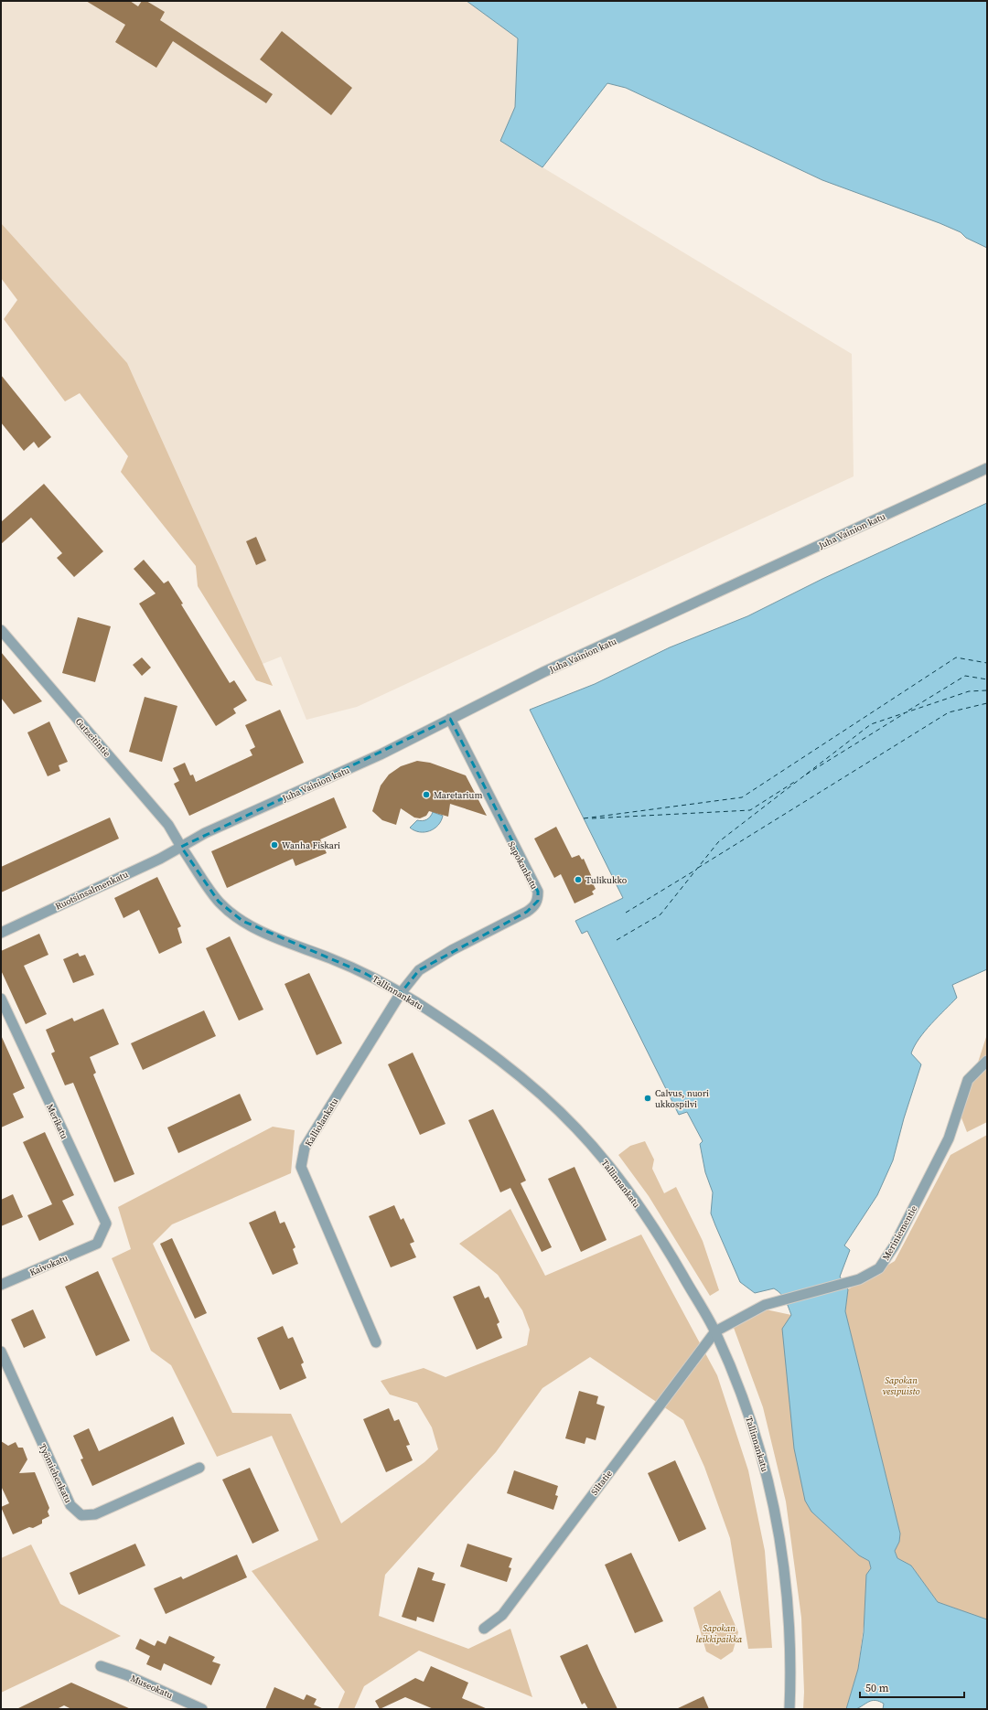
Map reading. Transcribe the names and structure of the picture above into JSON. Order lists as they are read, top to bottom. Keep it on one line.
{"streets":{"street":["Juha Vainion katu","Gutzeitintie","Sapokankatu","Ruotsinsalmenkatu","Tallinnankatu","Merikatu","Kalliolankatu","Meriniementie","Kaivokatu","Työmiehenkatu","Siltatie","Museokatu"]},"crossings":[["Juha Vainion katu","Gutzeitintie"],["Juha Vainion katu","Sapokankatu"],["Juha Vainion katu","Ruotsinsalmenkatu"],["Juha Vainion katu","Tallinnankatu"],["Gutzeitintie","Ruotsinsalmenkatu"],["Gutzeitintie","Tallinnankatu"],["Sapokankatu","Tallinnankatu"],["Sapokankatu","Kalliolankatu"],["Ruotsinsalmenkatu","Tallinnankatu"],["Tallinnankatu","Kalliolankatu"],["Tallinnankatu","Meriniementie"],["Tallinnankatu","Siltatie"],["Merikatu","Kaivokatu"],["Meriniementie","Siltatie"]],"parks":["Sapokan vesipuisto","Sapokan leikkipaikka"],"places":["Maretarium","Wanha Fiskari","Tulikukko","Calvus, nuori ukkospilvi"],"scale_bar":"50 m"}
